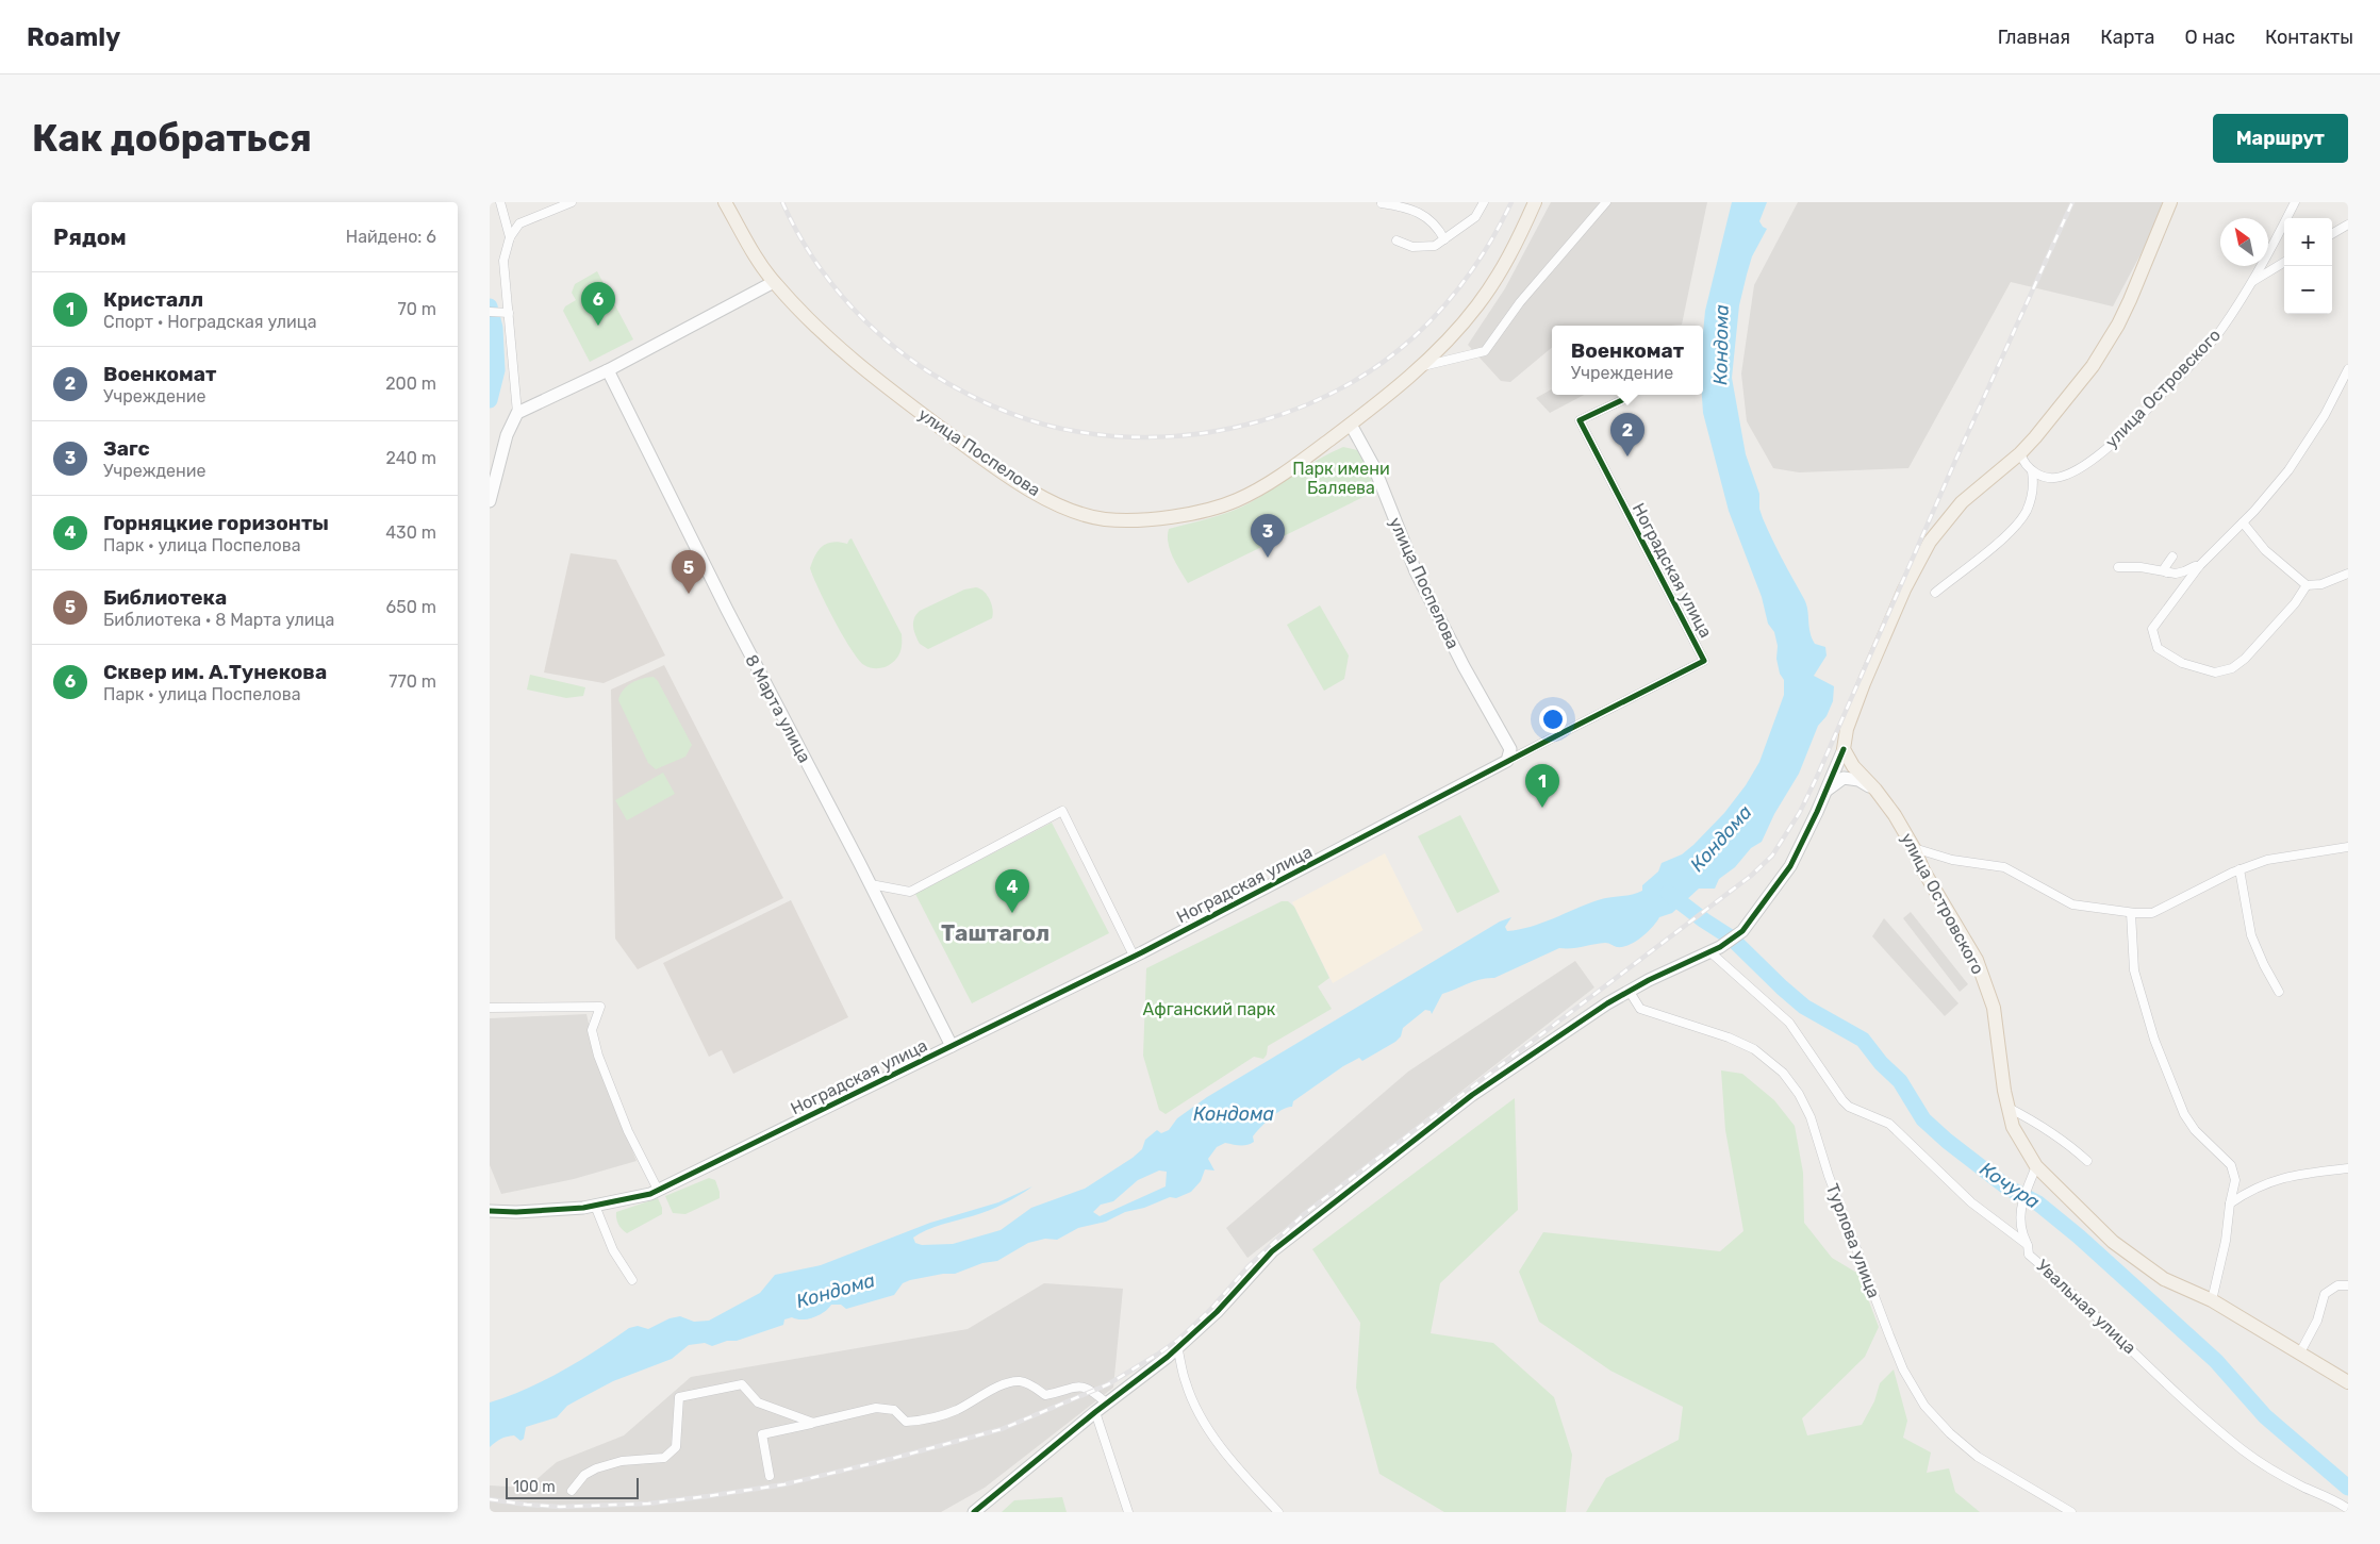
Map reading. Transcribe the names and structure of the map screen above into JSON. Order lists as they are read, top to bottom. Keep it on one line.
{"streets":{"main road":["улица Островского","улица Поспелова"],"street":["Ноградская улица","8 Марта улица","Турлова улица","Увальная улица"]},"crossings":[["улица Поспелова","Ноградская улица"],["Ноградская улица","8 Марта улица"]],"districts":["Таштагол"],"water":["Кондома","Кочура"],"parks":["Парк имени Баляева","Афганский парк"],"scale_bar":"100 m","north":"top left","page":{"header":"Roamly","nav":["Главная","Карта","О нас","Контакты"],"buttons":"Маршрут","title":"Как добраться","heading":["Рядом","Найдено: 6"],"map_buttons":["+","−"],"list":[{"mark":"1","name":"Кристалл","note":"Спорт · Ноградская улица","value":"70 m"},{"mark":"2","name":"Военкомат","note":"Учреждение","value":"200 m"},{"mark":"3","name":"Загс","note":"Учреждение","value":"240 m"},{"mark":"4","name":"Горняцкие горизонты","note":"Парк · улица Поспелова","value":"430 m"},{"mark":"5","name":"Библиотека","note":"Библиотека · 8 Марта улица","value":"650 m"},{"mark":"6","name":"Сквер им. А.Тунекова","note":"Парк · улица Поспелова","value":"770 m"}],"pins":["6","2","3","5","1","4"],"popup":["Военкомат","Учреждение"],"scale":"100 m"}}
